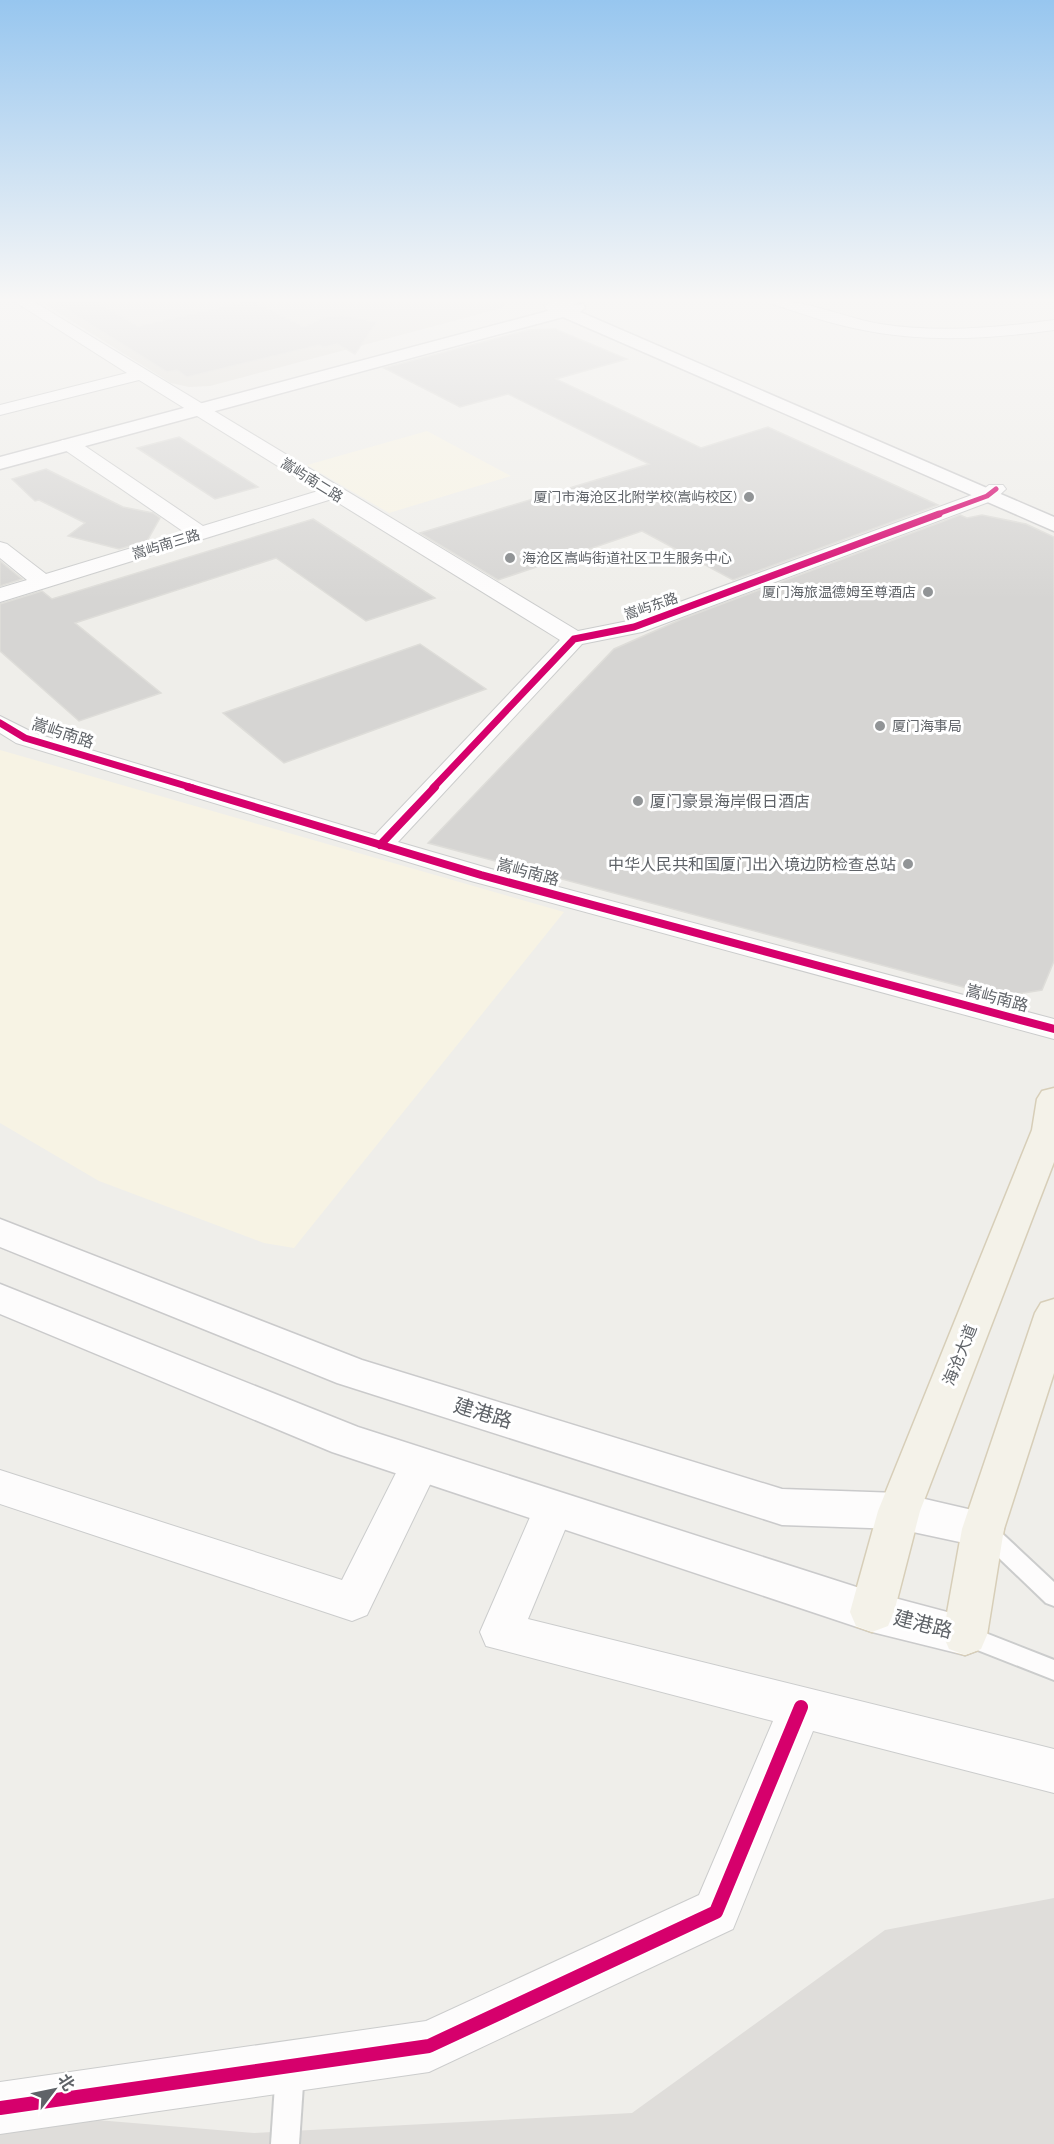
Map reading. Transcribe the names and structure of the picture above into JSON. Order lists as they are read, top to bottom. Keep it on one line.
{"streets":{"main road":["海沧大道"],"street":["嵩屿南二路","嵩屿南三路","嵩屿东路","嵩屿南路","建港路"]},"crossings":[["嵩屿南二路","嵩屿南三路"],["嵩屿南二路","嵩屿东路"],["海沧大道","建港路"]],"places":["厦门市海沧区北附学校(嵩屿校区)","海沧区嵩屿街道社区卫生服务中心","厦门海旅温德姆至尊酒店","厦门海事局","厦门豪景海岸假日酒店","中华人民共和国厦门出入境边防检查总站"],"north":"top right"}
